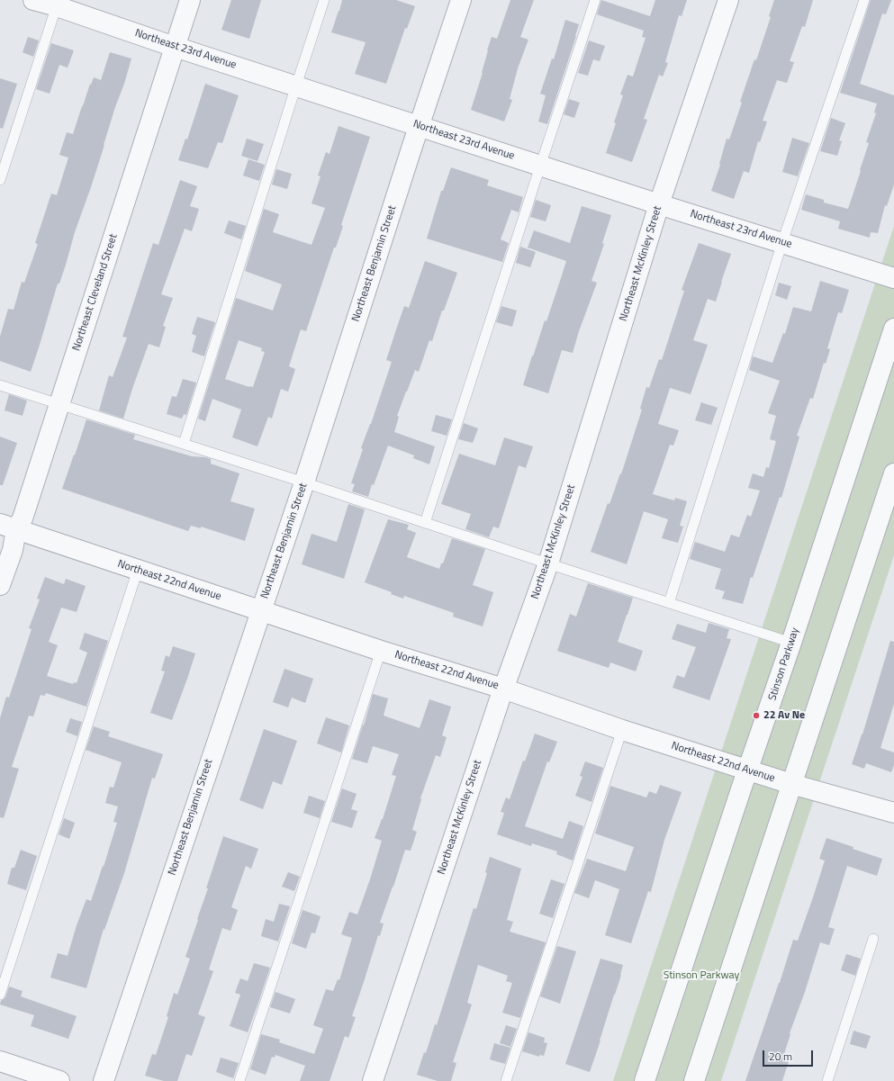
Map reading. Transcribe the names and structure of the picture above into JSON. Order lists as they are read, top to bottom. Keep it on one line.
{"streets":{"street":["Northeast 23rd Avenue","Northeast Benjamin Street","Northeast McKinley Street","Northeast Cleveland Street","Northeast 22nd Avenue","Stinson Parkway"]},"crossings":[["Northeast 23rd Avenue","Northeast Benjamin Street"],["Northeast 23rd Avenue","Northeast McKinley Street"],["Northeast 23rd Avenue","Northeast Cleveland Street"],["Northeast Benjamin Street","Northeast 22nd Avenue"],["Northeast McKinley Street","Northeast 22nd Avenue"],["Northeast Cleveland Street","Northeast 22nd Avenue"],["Northeast 22nd Avenue","Stinson Parkway"]],"parks":["Stinson Parkway"],"places":["22 Av Ne"],"scale_bar":"20 m"}
